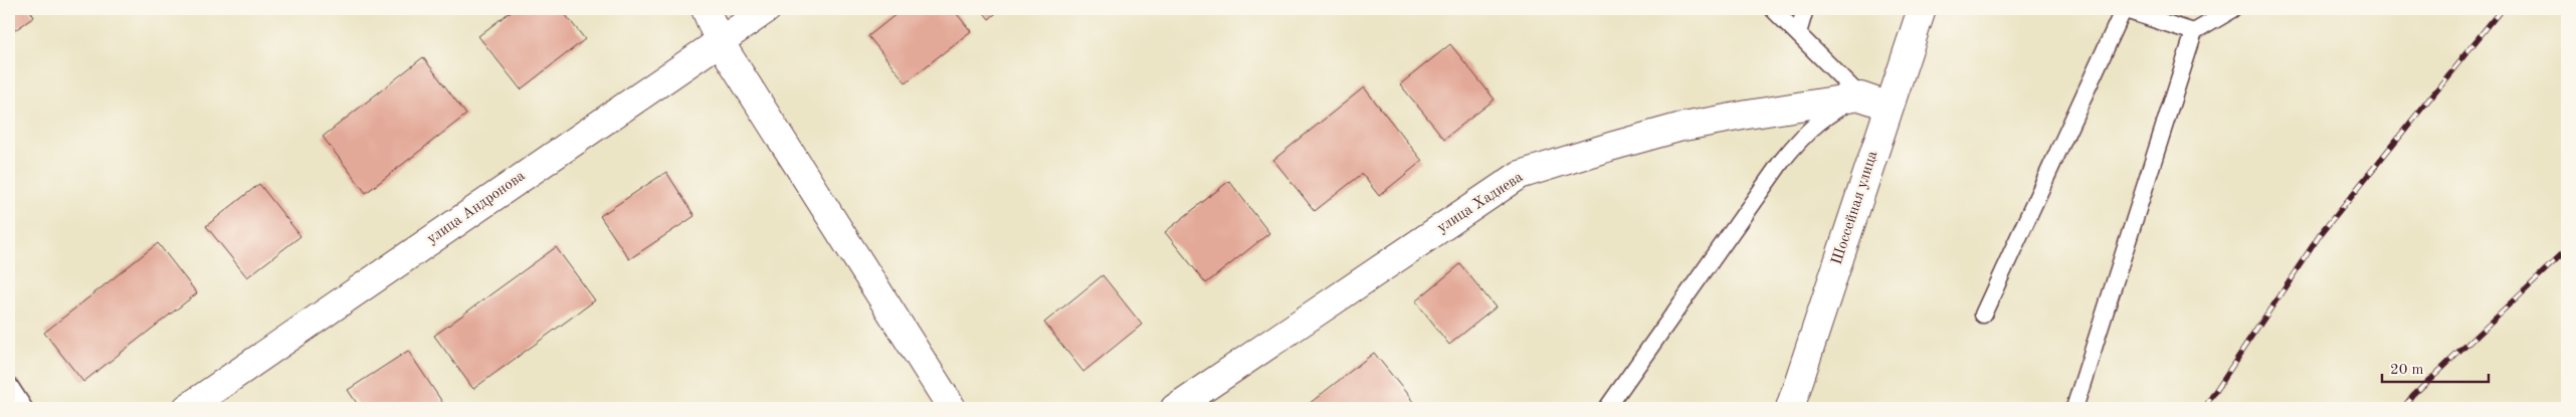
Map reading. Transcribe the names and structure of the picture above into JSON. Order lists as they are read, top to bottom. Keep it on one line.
{"streets":{"street":["улица Хадиева","улица Андронова","Шоссейная улица"]},"crossings":[["улица Хадиева","Шоссейная улица"]],"scale_bar":"20 m"}
